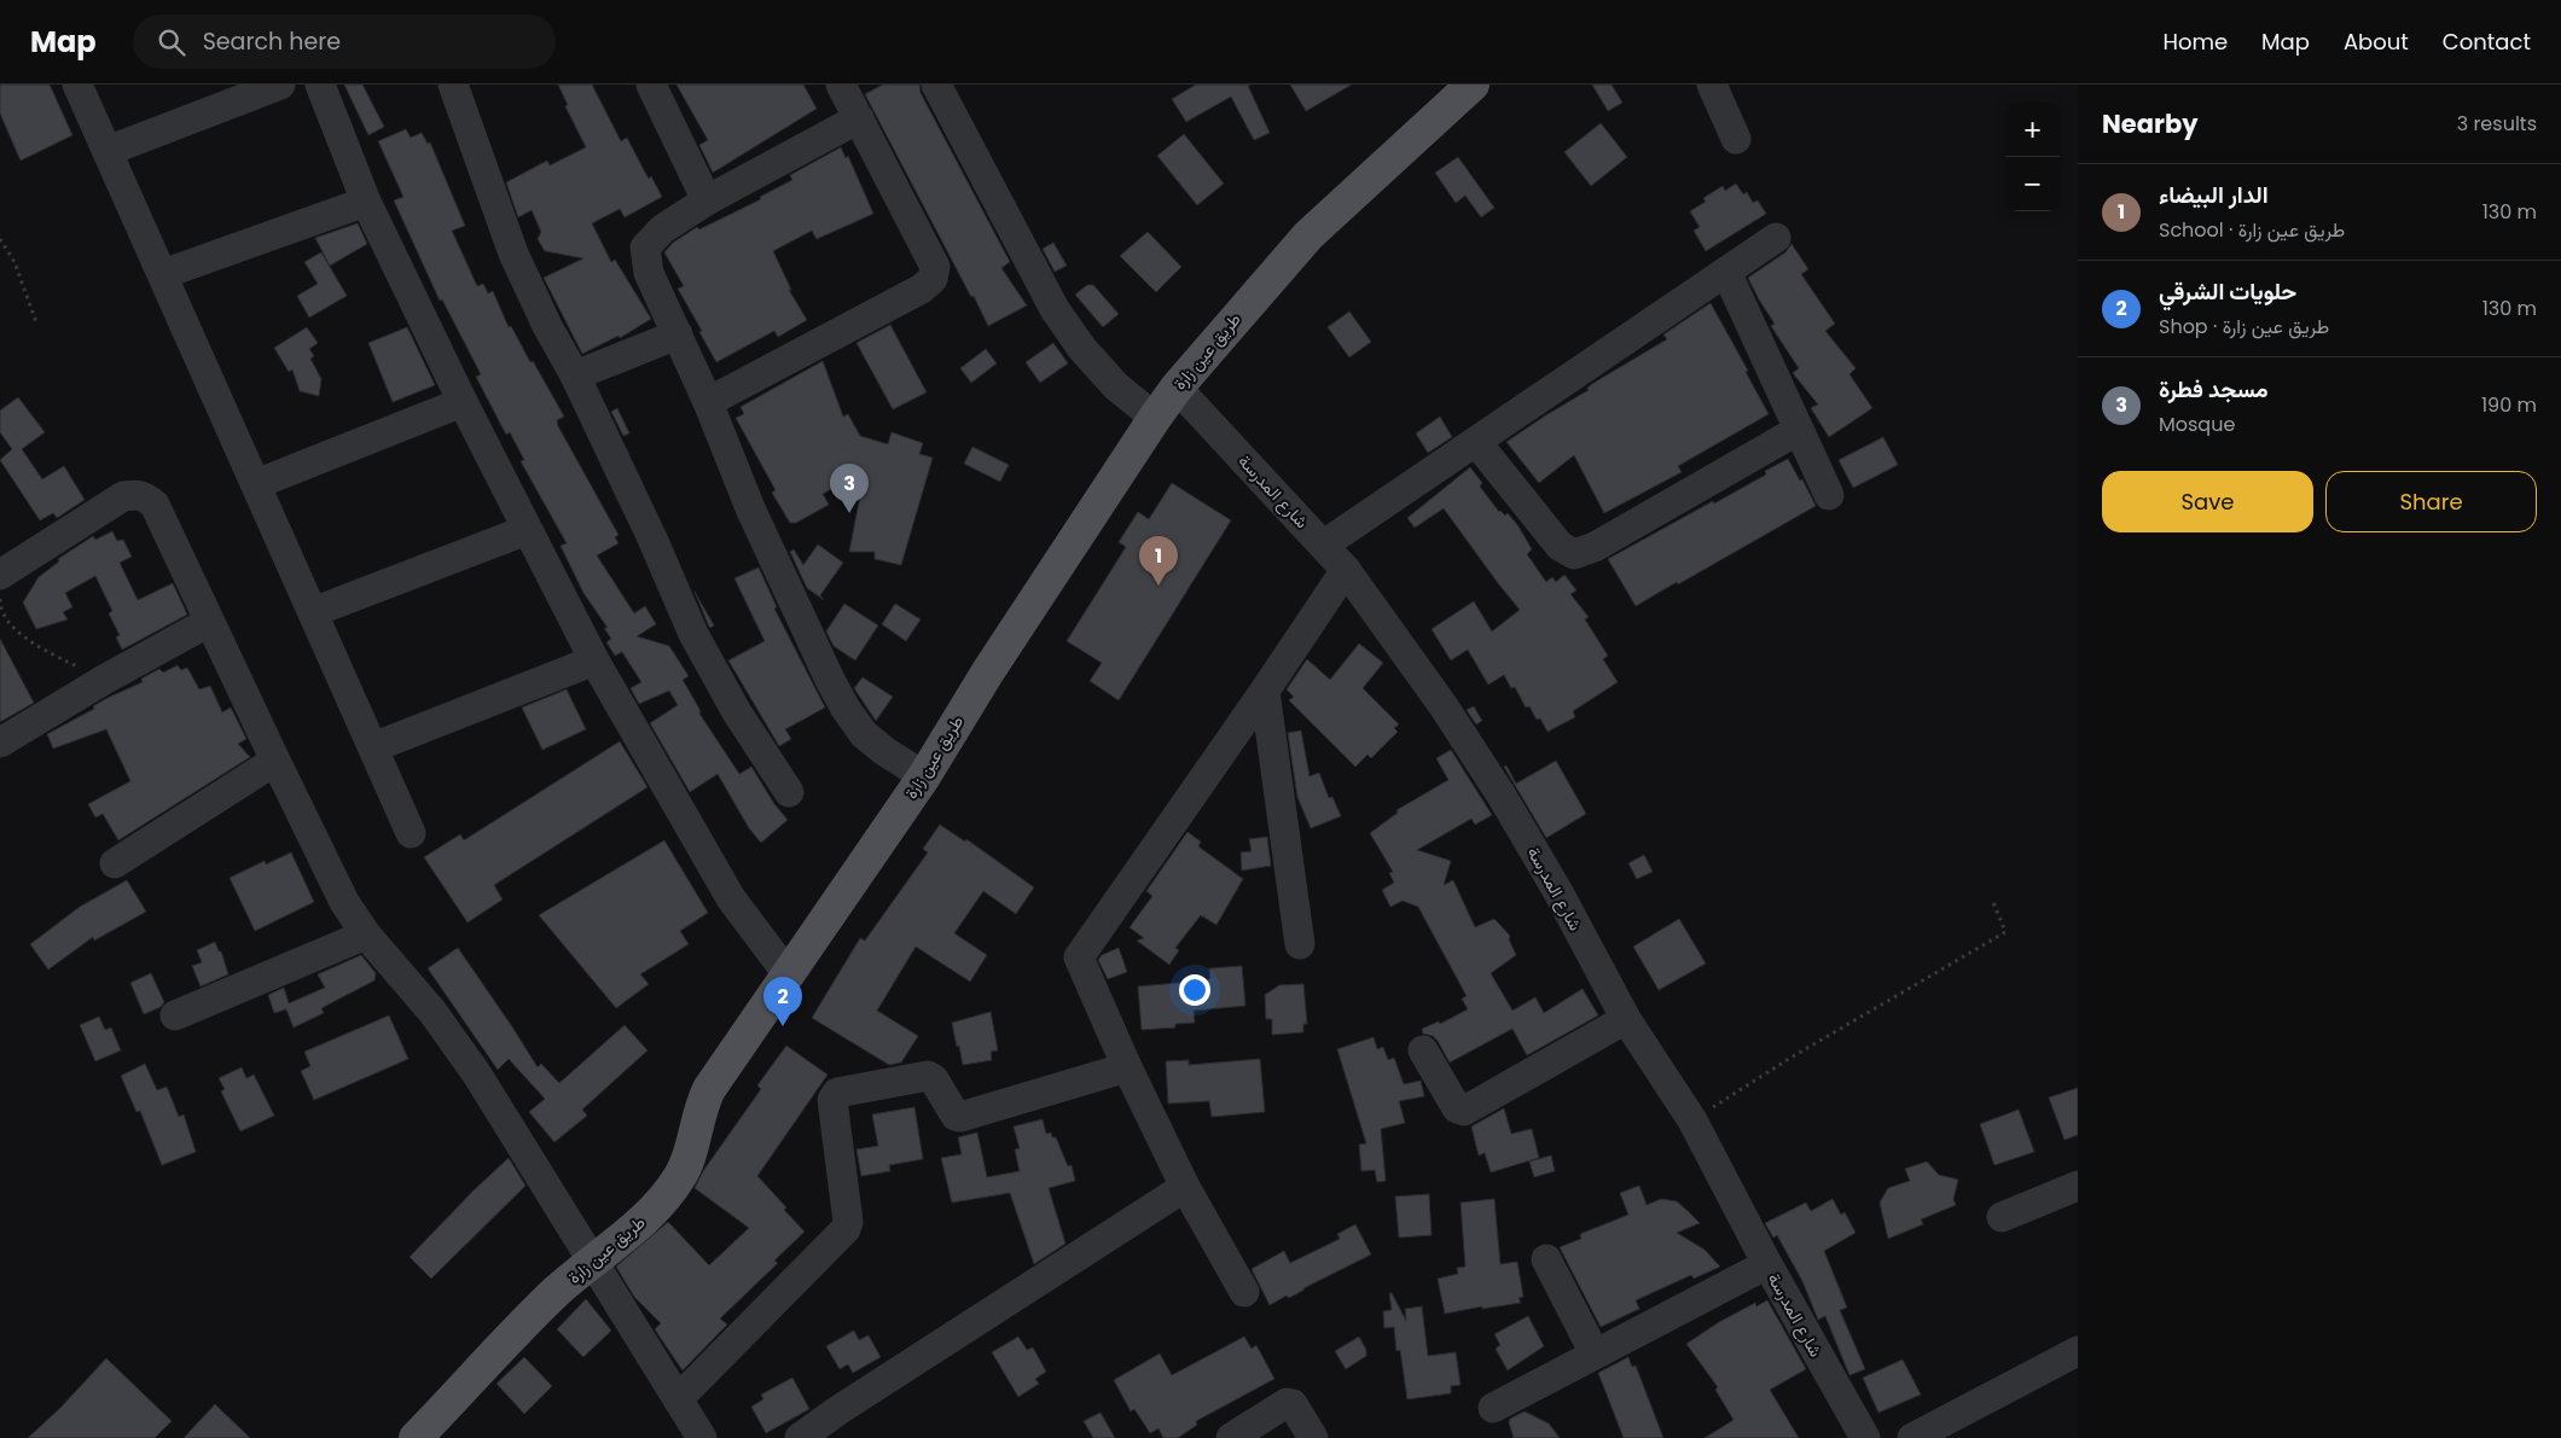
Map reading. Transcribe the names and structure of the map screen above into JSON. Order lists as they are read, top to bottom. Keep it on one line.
{"streets":{"main road":["طريق عين زارة"],"street":["شارع المدرسة"]},"crossings":[["طريق عين زارة","شارع المدرسة"]],"page":{"header":"Map","search":"Search here","nav":["Home","Map","About","Contact"],"heading":["Nearby","3 results"],"map_buttons":["+","−"],"list":[{"mark":"1","name":"الدار البيضاء","note":"School · طريق عين زارة","value":"130 m"},{"mark":"2","name":"حلويات الشرقي","note":"Shop · طريق عين زارة","value":"130 m"},{"mark":"3","name":"مسجد فطرة","note":"Mosque","value":"190 m"}],"buttons":["Save","Share"],"pins":["3","1","2"]}}
